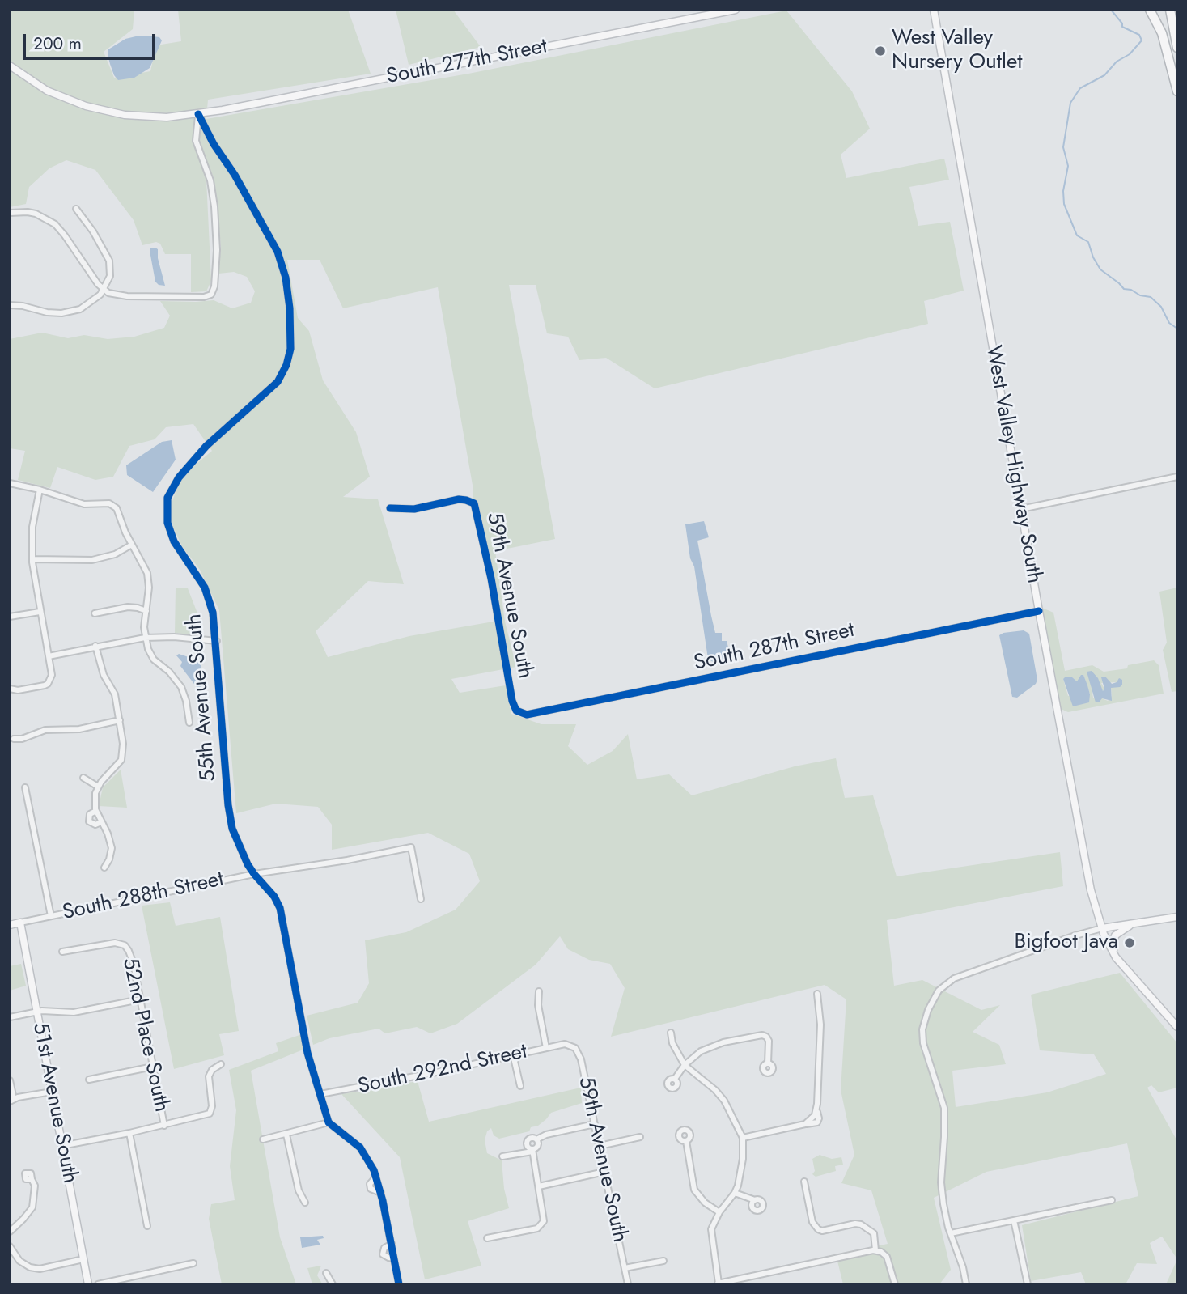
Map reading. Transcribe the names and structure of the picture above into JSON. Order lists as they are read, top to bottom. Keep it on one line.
{"streets":{"main road":["South 277th Street","West Valley Highway South","South 288th Street","51st Avenue South"],"street":["59th Avenue South","South 287th Street","55th Avenue South","52nd Place South","South 292nd Street"]},"crossings":[["South 277th Street","55th Avenue South"],["West Valley Highway South","South 287th Street"],["59th Avenue South","South 287th Street"],["59th Avenue South","South 292nd Street"],["55th Avenue South","South 288th Street"],["55th Avenue South","South 292nd Street"],["South 288th Street","51st Avenue South"]],"places":["West Valley Nursery Outlet","Bigfoot Java"],"scale_bar":"200 m"}
